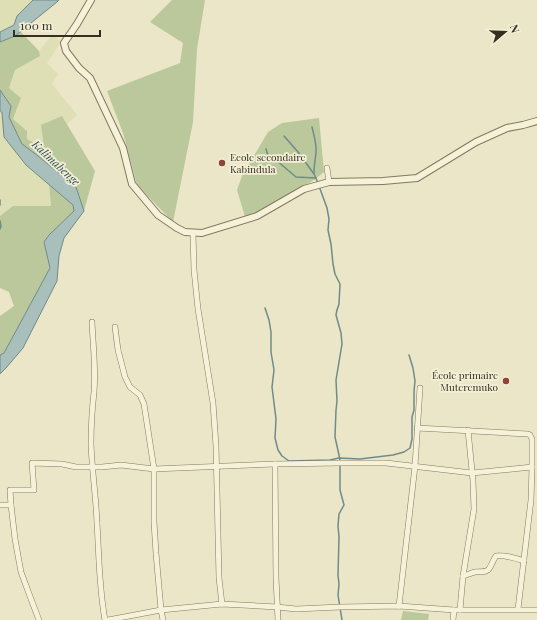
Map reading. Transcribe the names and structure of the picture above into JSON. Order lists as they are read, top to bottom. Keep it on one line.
{"water":["Kalimabenge"],"places":["Ecole secondaire Kabindula","École primaire Muteremuko"],"scale_bar":"100 m","north":"right"}
